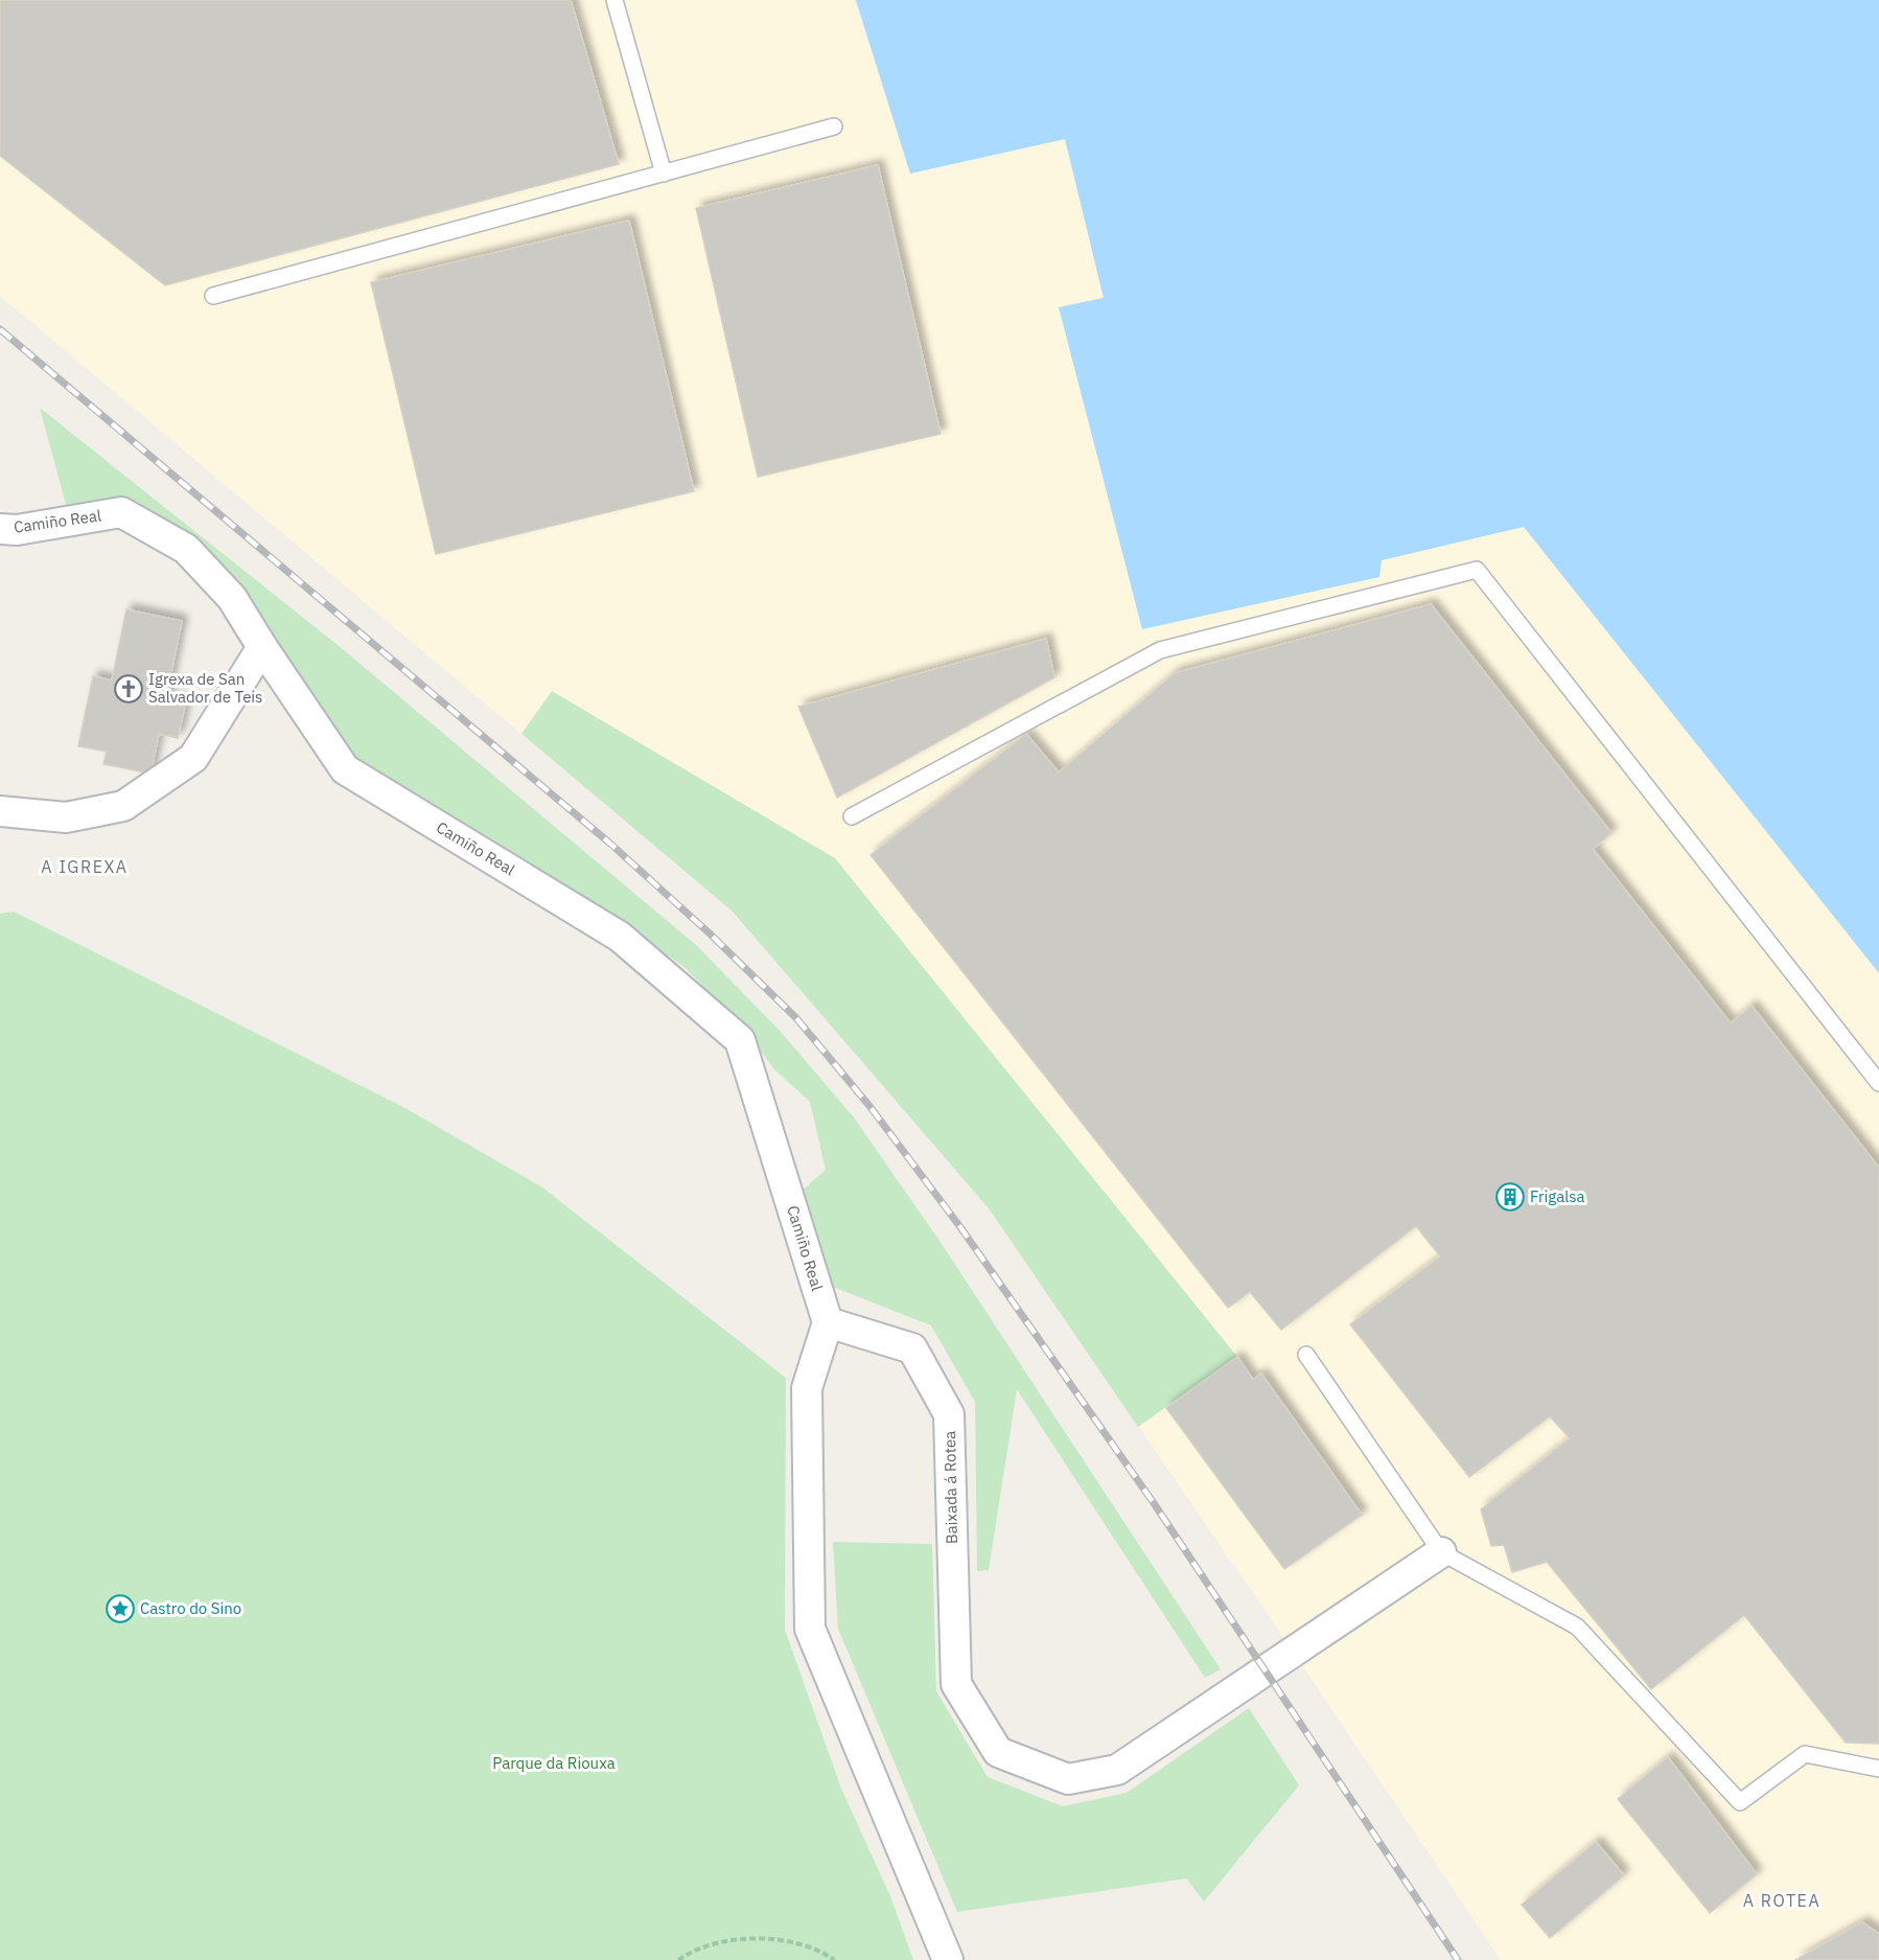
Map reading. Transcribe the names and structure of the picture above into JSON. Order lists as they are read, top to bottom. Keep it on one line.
{"streets":{"street":["Camiño Real","Baixada á Rotea"]},"crossings":[["Camiño Real","Baixada á Rotea"]],"districts":["A IGREXA","A ROTEA"],"parks":["Parque da Riouxa"],"places":{"church":["Igrexa de San Salvador de Teis"],"building":["Frigalsa"],"place":["Castro do Sino"]}}
